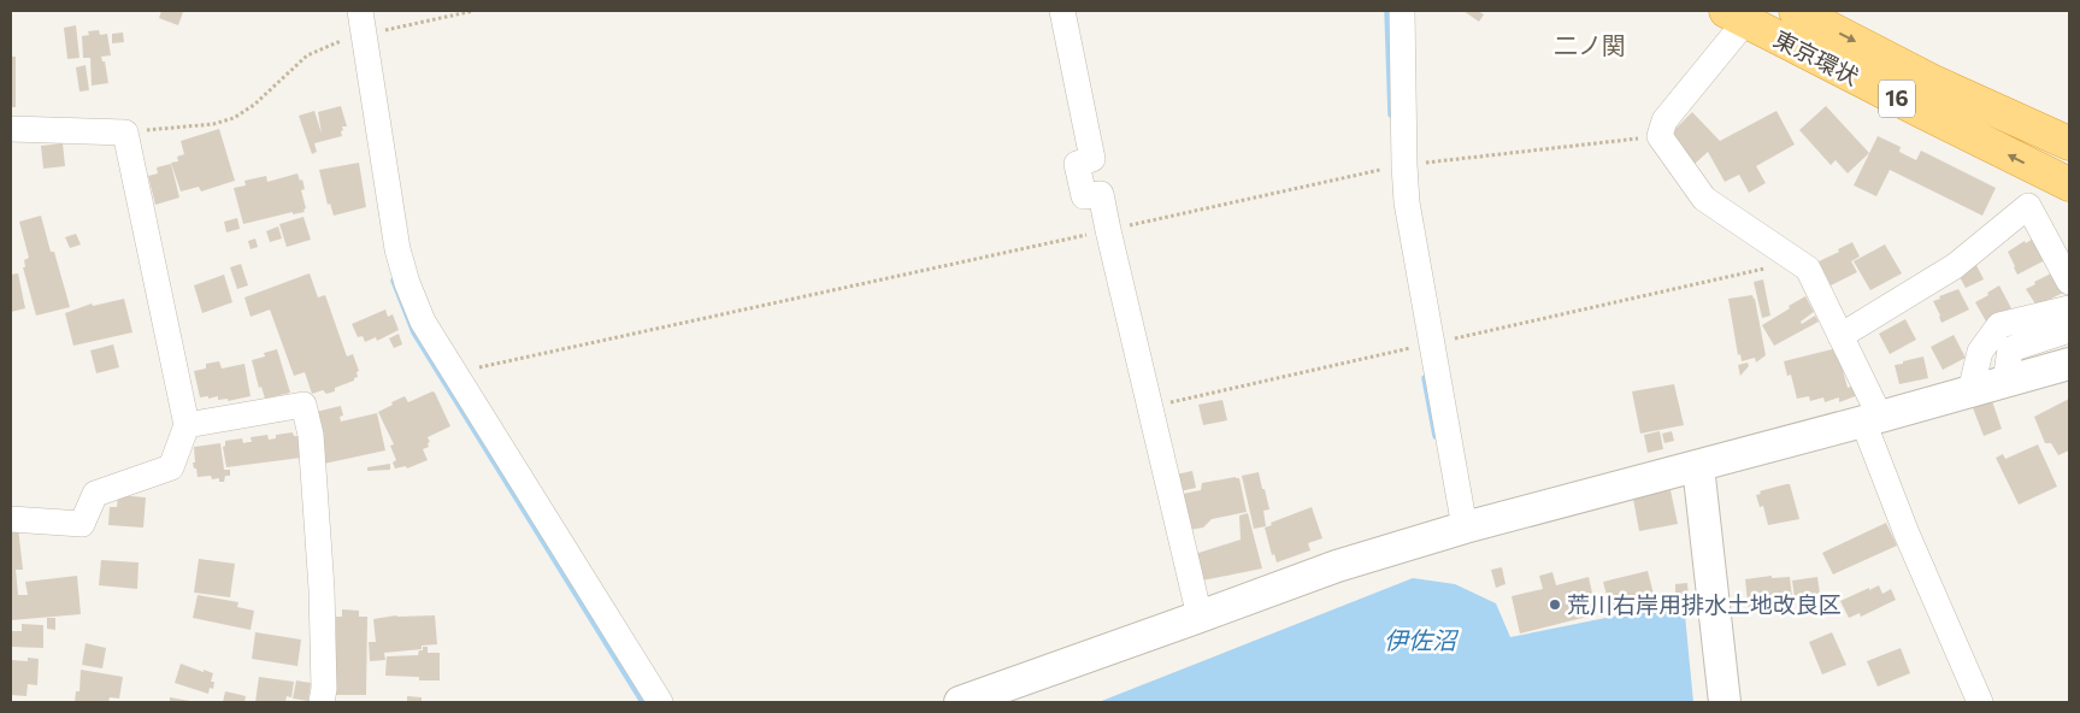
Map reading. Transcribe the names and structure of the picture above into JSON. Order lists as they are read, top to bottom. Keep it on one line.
{"streets":{"highway":["東京環状","16"]},"districts":["二ノ関"],"water":["伊佐沼"],"places":["荒川右岸用排水土地改良区"]}
